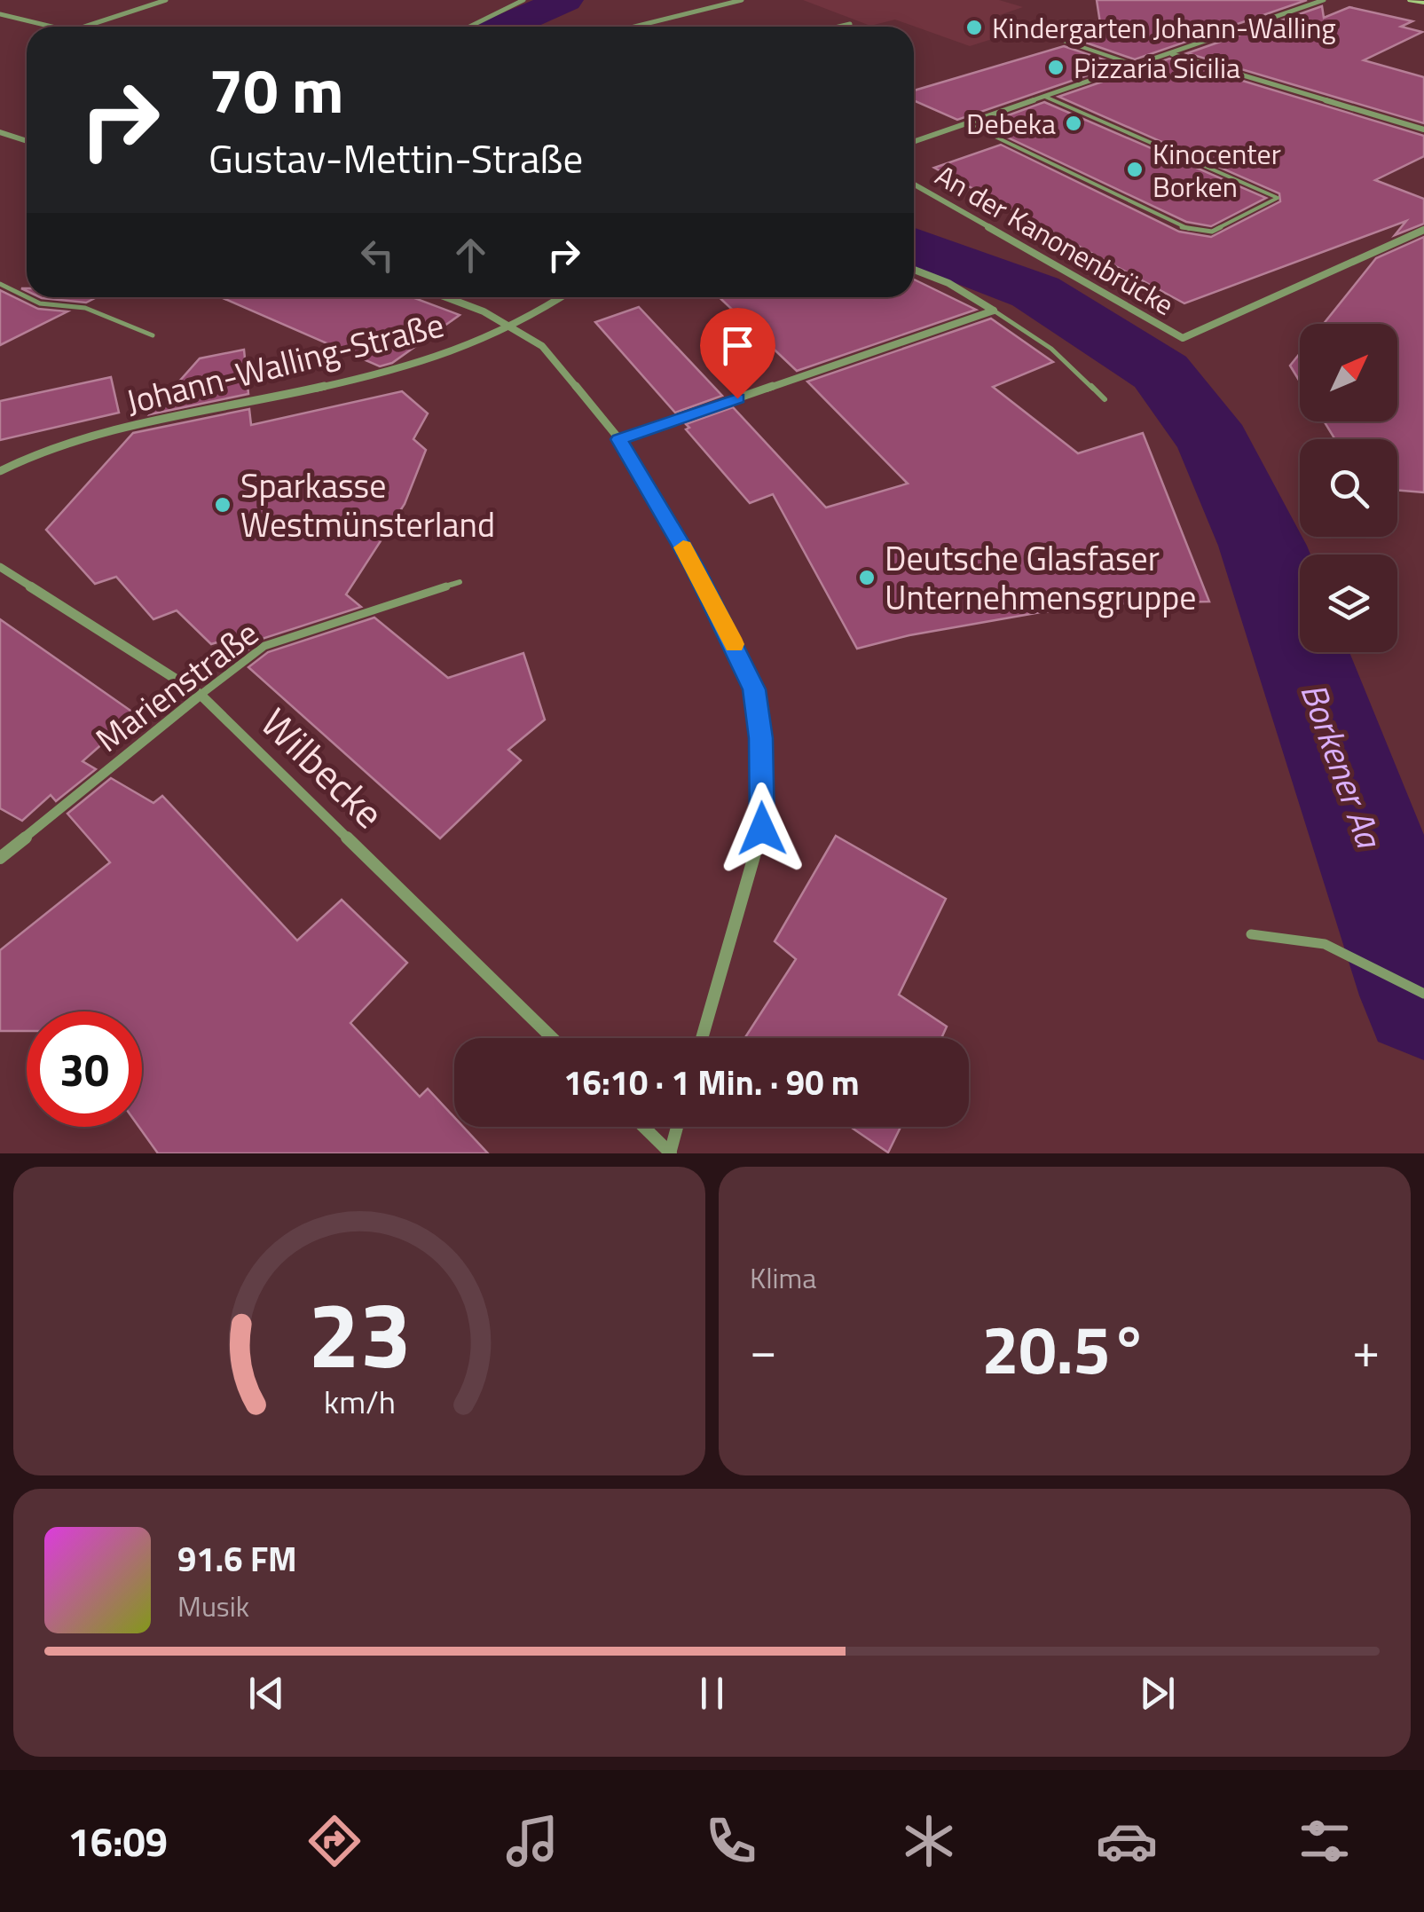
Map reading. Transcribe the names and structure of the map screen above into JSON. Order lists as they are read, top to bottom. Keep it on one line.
{"streets":{"street":["An der Kanonenbrücke","Johann-Walling-Straße","Marienstraße","Wilbecke"]},"crossings":[["Marienstraße","Wilbecke"]],"water":["Borkener Aa"],"places":["Kindergarten Johann-Walling","Pizzaria Sicilia","Debeka","Kinocenter Borken","Sparkasse Westmünsterland","Deutsche Glasfaser Unternehmensgruppe"],"north":"top right","page":{"turn":["70 m","Gustav-Mettin-Straße"],"limit":"30","trip":"16:10 · 1 Min. · 90 m","tile":"Klima","heat":["−","20.5°","+"],"song":["91.6 FM","Musik"],"tabs":"16:09","gauge":["23","km/h"]}}
